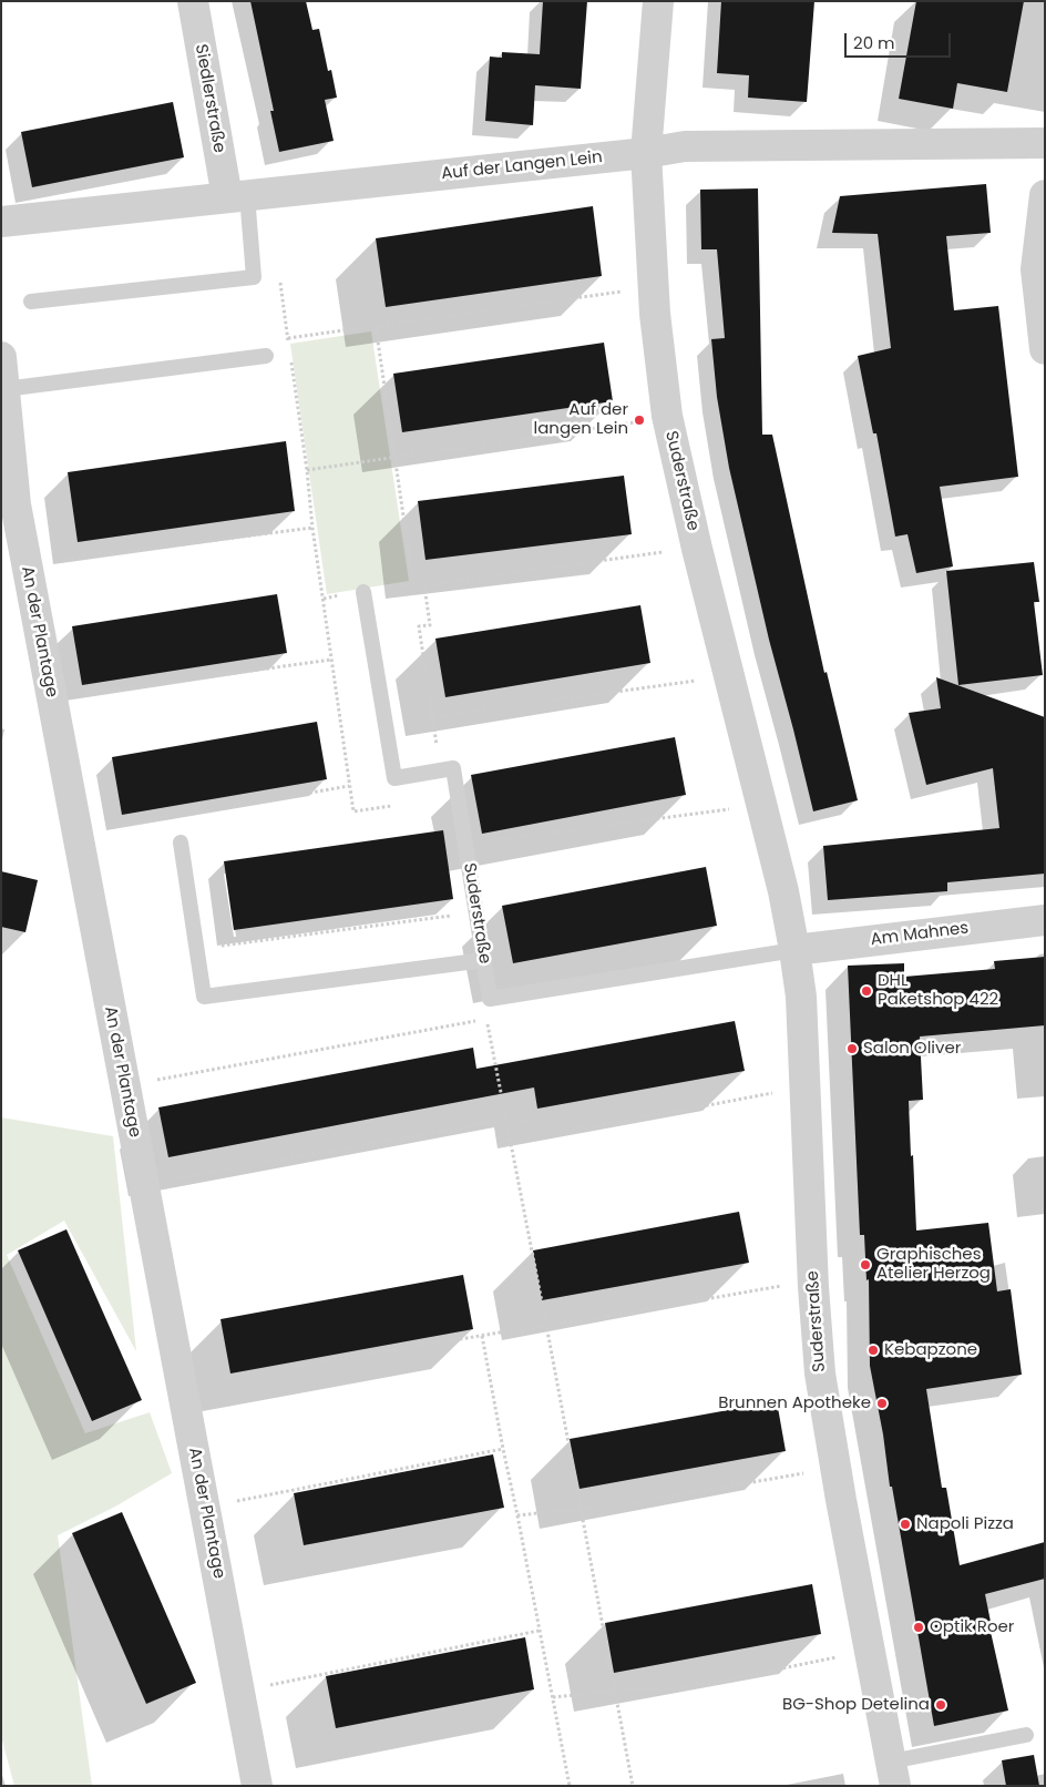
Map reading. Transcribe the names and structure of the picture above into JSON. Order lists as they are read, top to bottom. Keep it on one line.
{"streets":{"street":["Siedlerstraße","Auf der Langen Lein","Suderstraße","An der Plantage","Am Mahnes"]},"crossings":[["Siedlerstraße","Auf der Langen Lein"],["Auf der Langen Lein","Suderstraße"],["Suderstraße","Am Mahnes"]],"places":["Auf der langen Lein","DHL Paketshop 422","Salon Oliver","Graphisches Atelier Herzog","Kebapzone","Brunnen Apotheke","Napoli Pizza","Optik Roer","BG-Shop Detelina"],"scale_bar":"20 m"}
